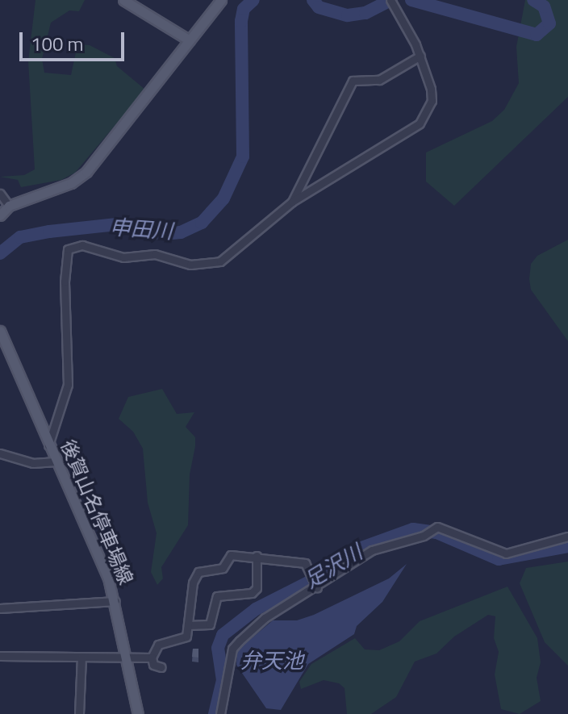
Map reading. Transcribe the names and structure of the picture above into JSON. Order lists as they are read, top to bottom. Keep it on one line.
{"streets":{"main road":["後賀山名停車場線"]},"water":["申田川","足沢川","弁天池"],"scale_bar":"100 m"}
